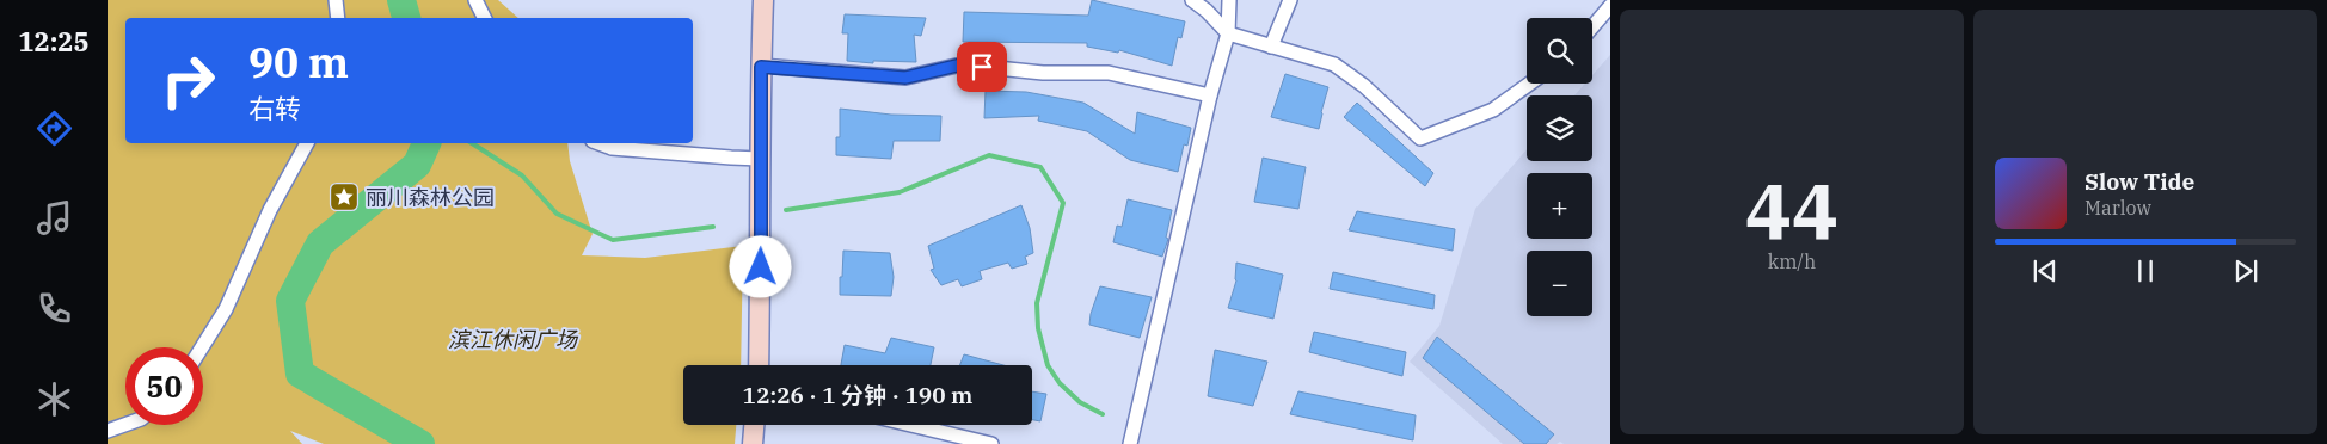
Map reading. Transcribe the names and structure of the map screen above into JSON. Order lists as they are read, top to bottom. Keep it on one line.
{"parks":["滨江休闲广场"],"places":{"place":["丽川森林公园"]},"page":{"tabs":"12:25","tile":["44","km/h"],"map_buttons":["+","−"],"turn":["90 m","右转"],"song":["Slow Tide","Marlow"],"limit":"50","trip":"12:26 · 1 分钟 · 190 m"}}
